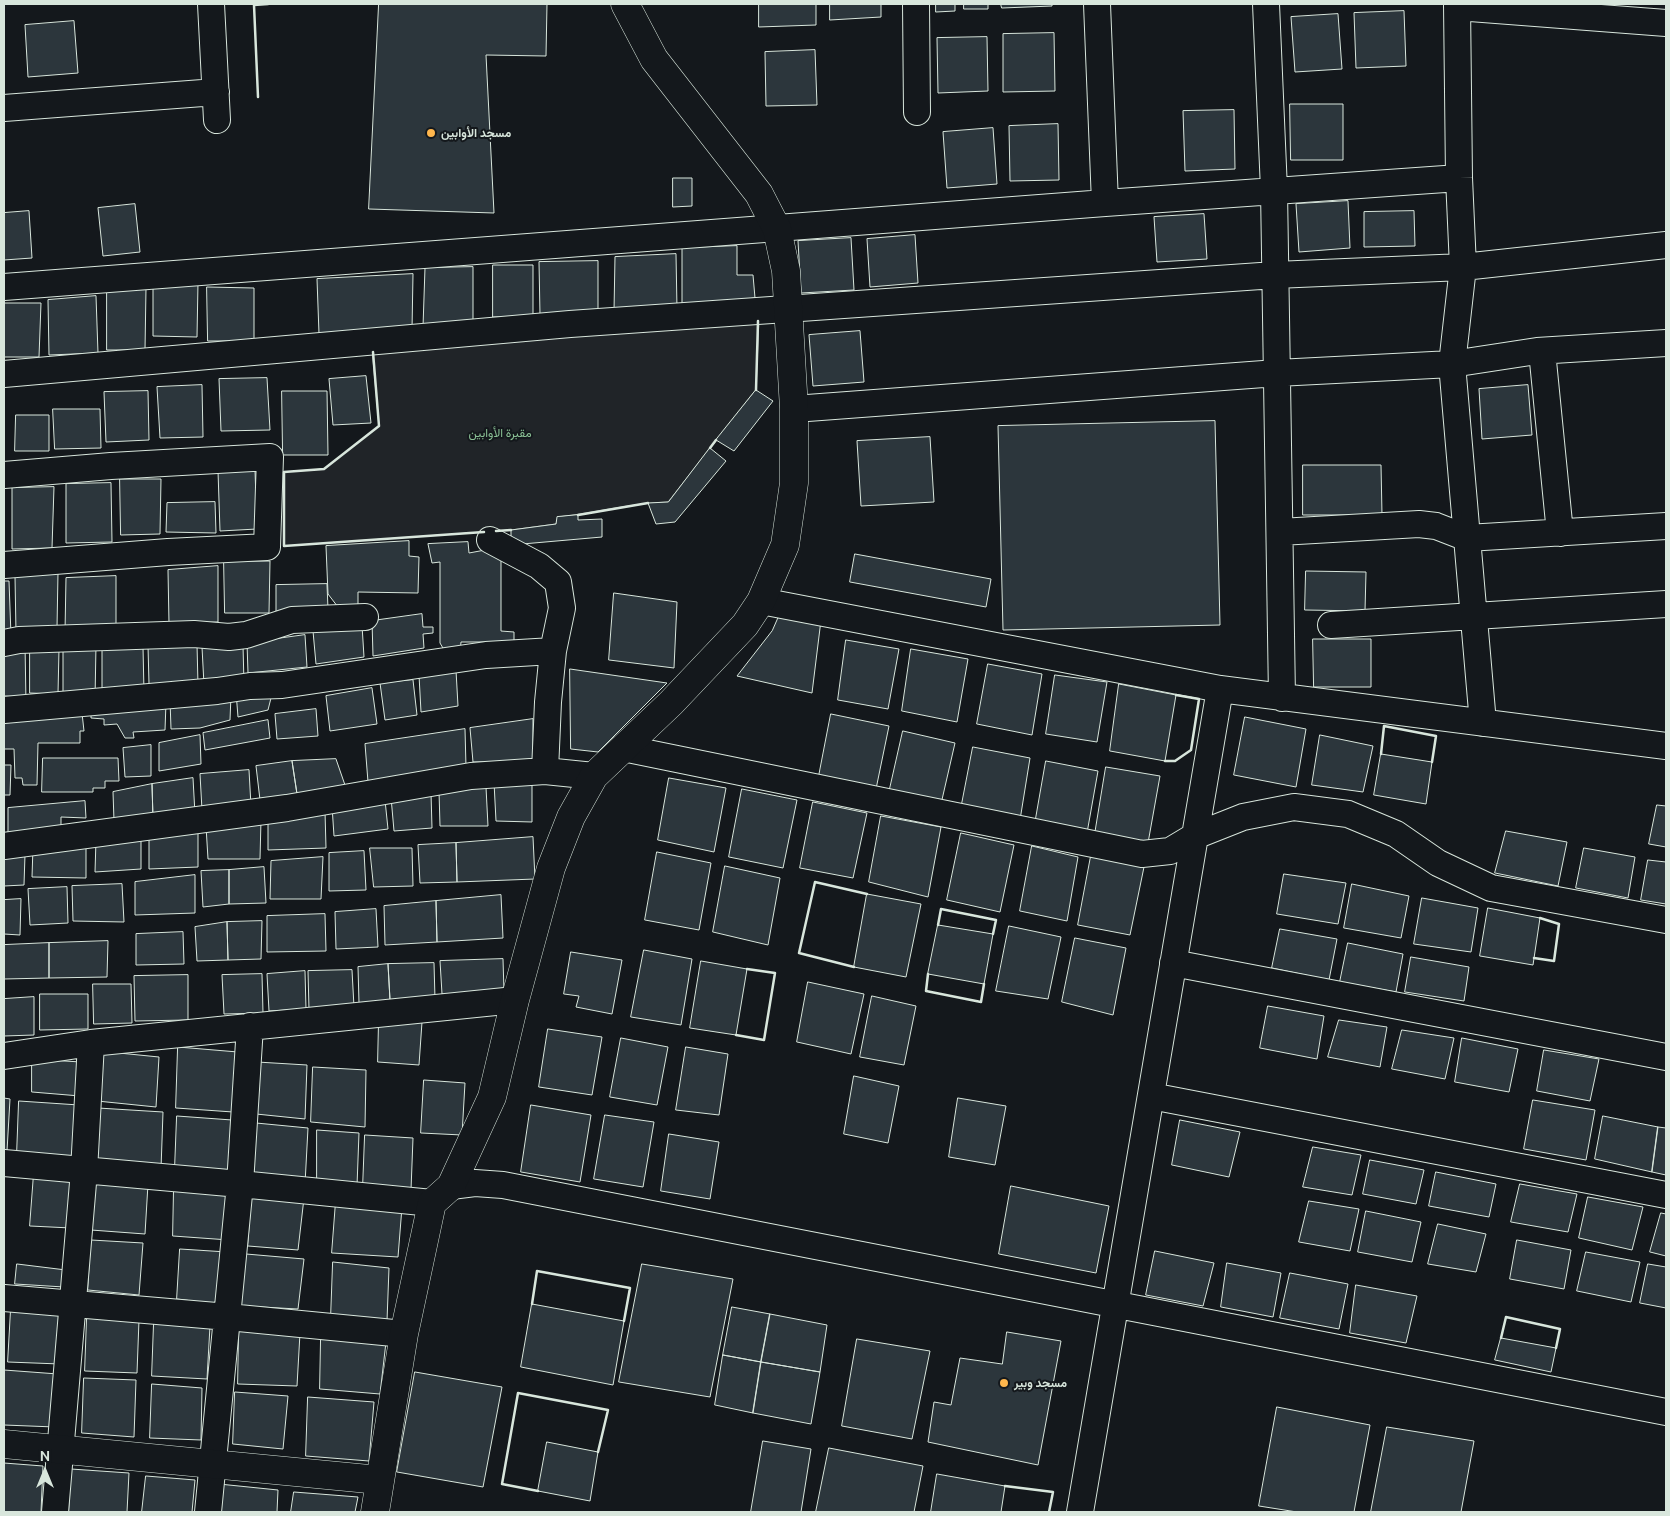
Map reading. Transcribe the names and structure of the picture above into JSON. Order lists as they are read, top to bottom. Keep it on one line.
{"parks":["مقبرة الأوابين"],"places":["مسجد الأوابين","مسجد وبير"],"north":"top"}
